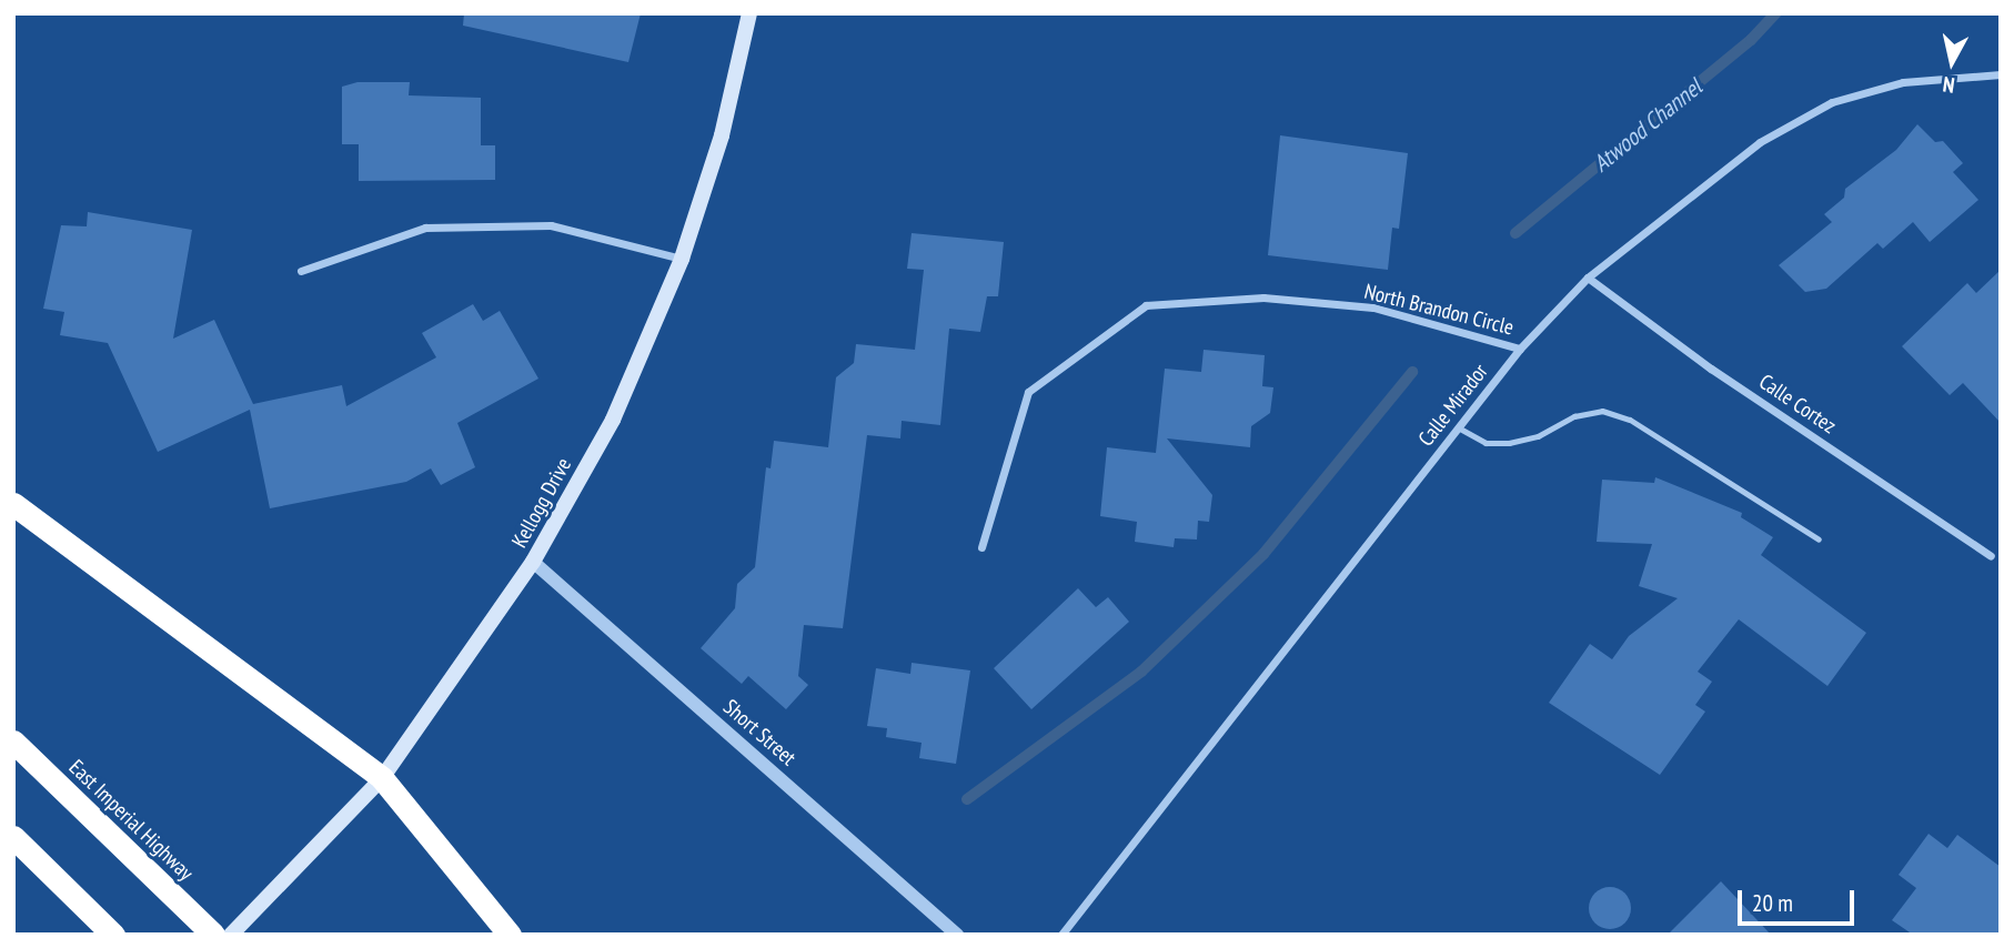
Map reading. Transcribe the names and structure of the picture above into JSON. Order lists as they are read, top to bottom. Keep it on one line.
{"streets":{"highway":["East Imperial Highway"],"main road":["Kellogg Drive"],"street":["North Brandon Circle","Calle Cortez","Calle Mirador","Short Street"]},"crossings":[["North Brandon Circle","Calle Mirador"],["Calle Cortez","Calle Mirador"],["Kellogg Drive","Short Street"]],"water":["Atwood Channel"],"scale_bar":"20 m","north":"bottom"}
